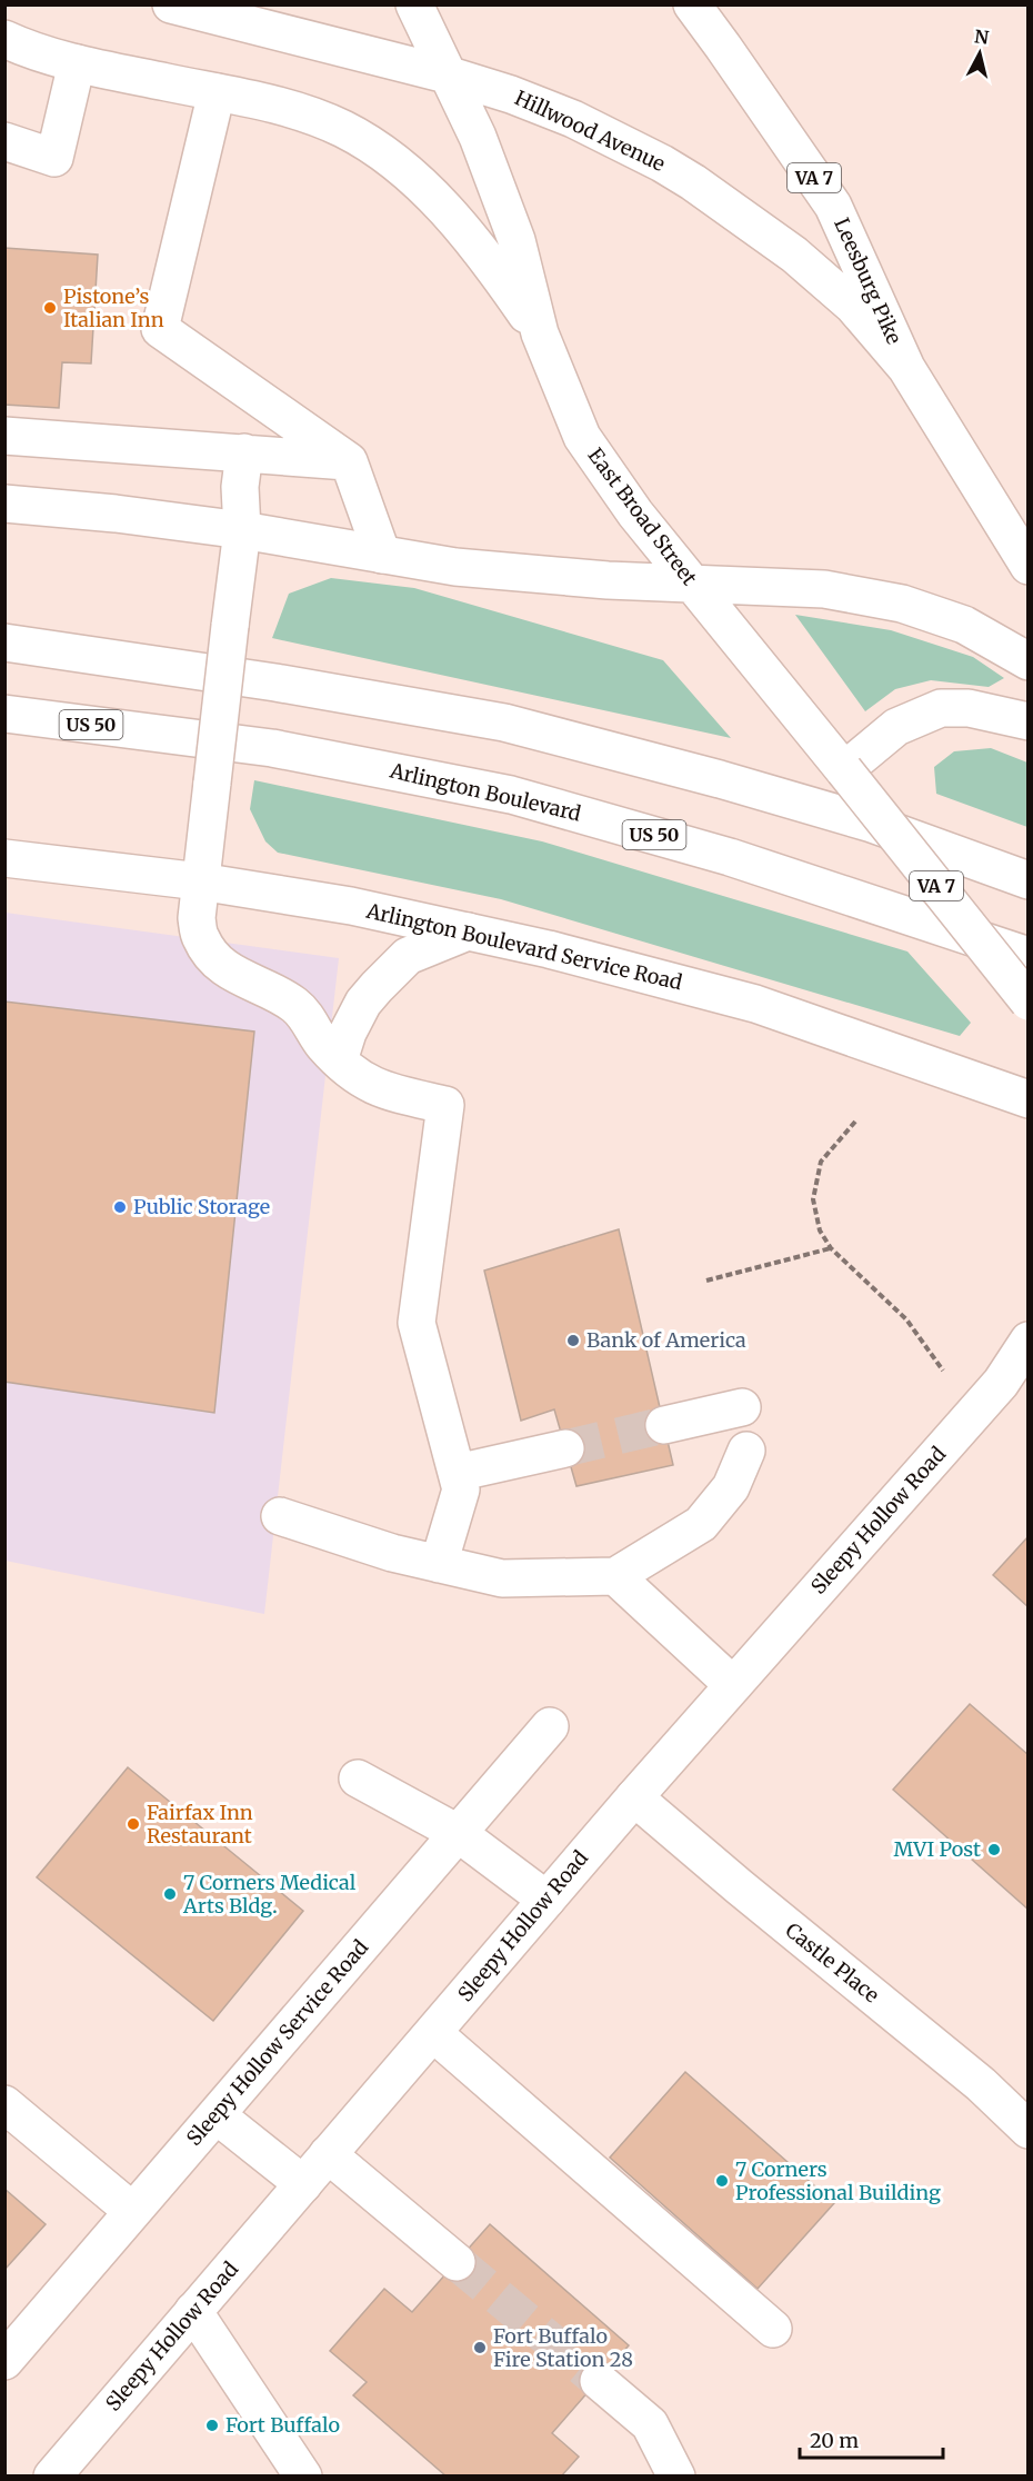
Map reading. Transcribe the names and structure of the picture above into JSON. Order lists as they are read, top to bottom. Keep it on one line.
{"streets":{"main road":["Hillwood Avenue","VA 7","Leesburg Pike","East Broad Street","US 50","Arlington Boulevard","Arlington Boulevard Service Road","Sleepy Hollow Road","Castle Place","Sleepy Hollow Service Road"]},"crossings":[["Hillwood Avenue","Leesburg Pike"],["Hillwood Avenue","East Broad Street"],["VA 7","East Broad Street"],["Sleepy Hollow Road","Castle Place"]],"places":["Pistone’s Italian Inn","Public Storage","Bank of America","Fairfax Inn Restaurant","MVI Post","7 Corners Medical Arts Bldg.","7 Corners Professional Building","Fort Buffalo Fire Station 28","Fort Buffalo"],"scale_bar":"20 m","north":"top"}
